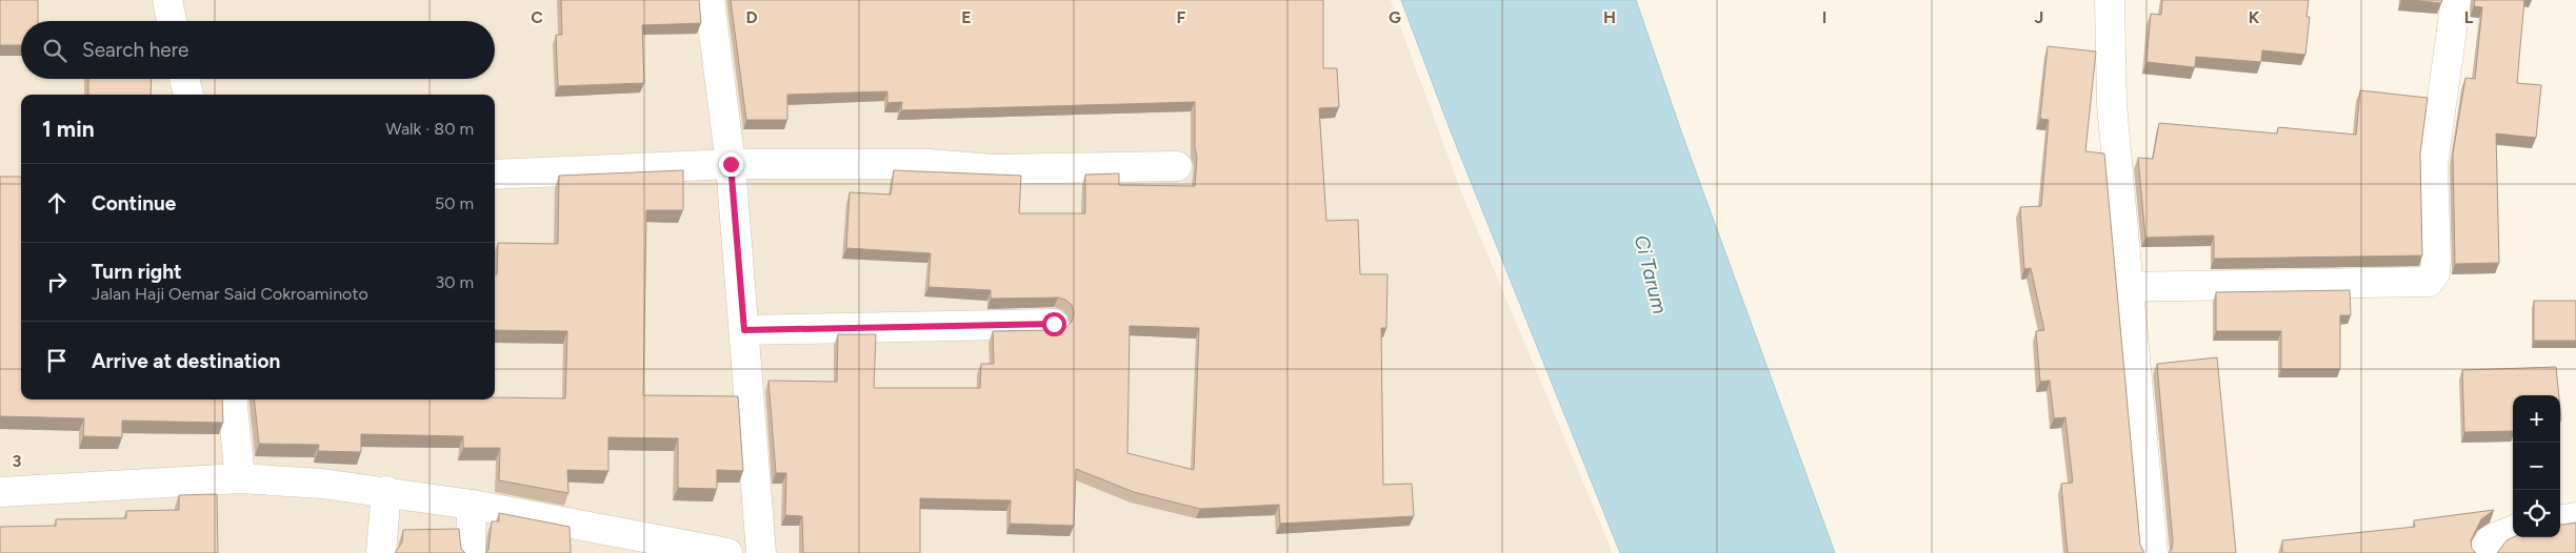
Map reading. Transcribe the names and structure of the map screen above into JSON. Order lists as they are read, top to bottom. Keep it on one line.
{"water":["Ci Tarum"],"page":{"search":"Search here","heading":["1 min","Walk · 80 m"],"list":[["Continue","50 m"],["Turn right","Jalan Haji Oemar Said Cokroaminoto","30 m"],"Arrive at destination"],"map_buttons":["+","−"]},"grid":{"columns":["C","D","E","F","G","H","I","J","K","L"],"rows":["3"]}}
